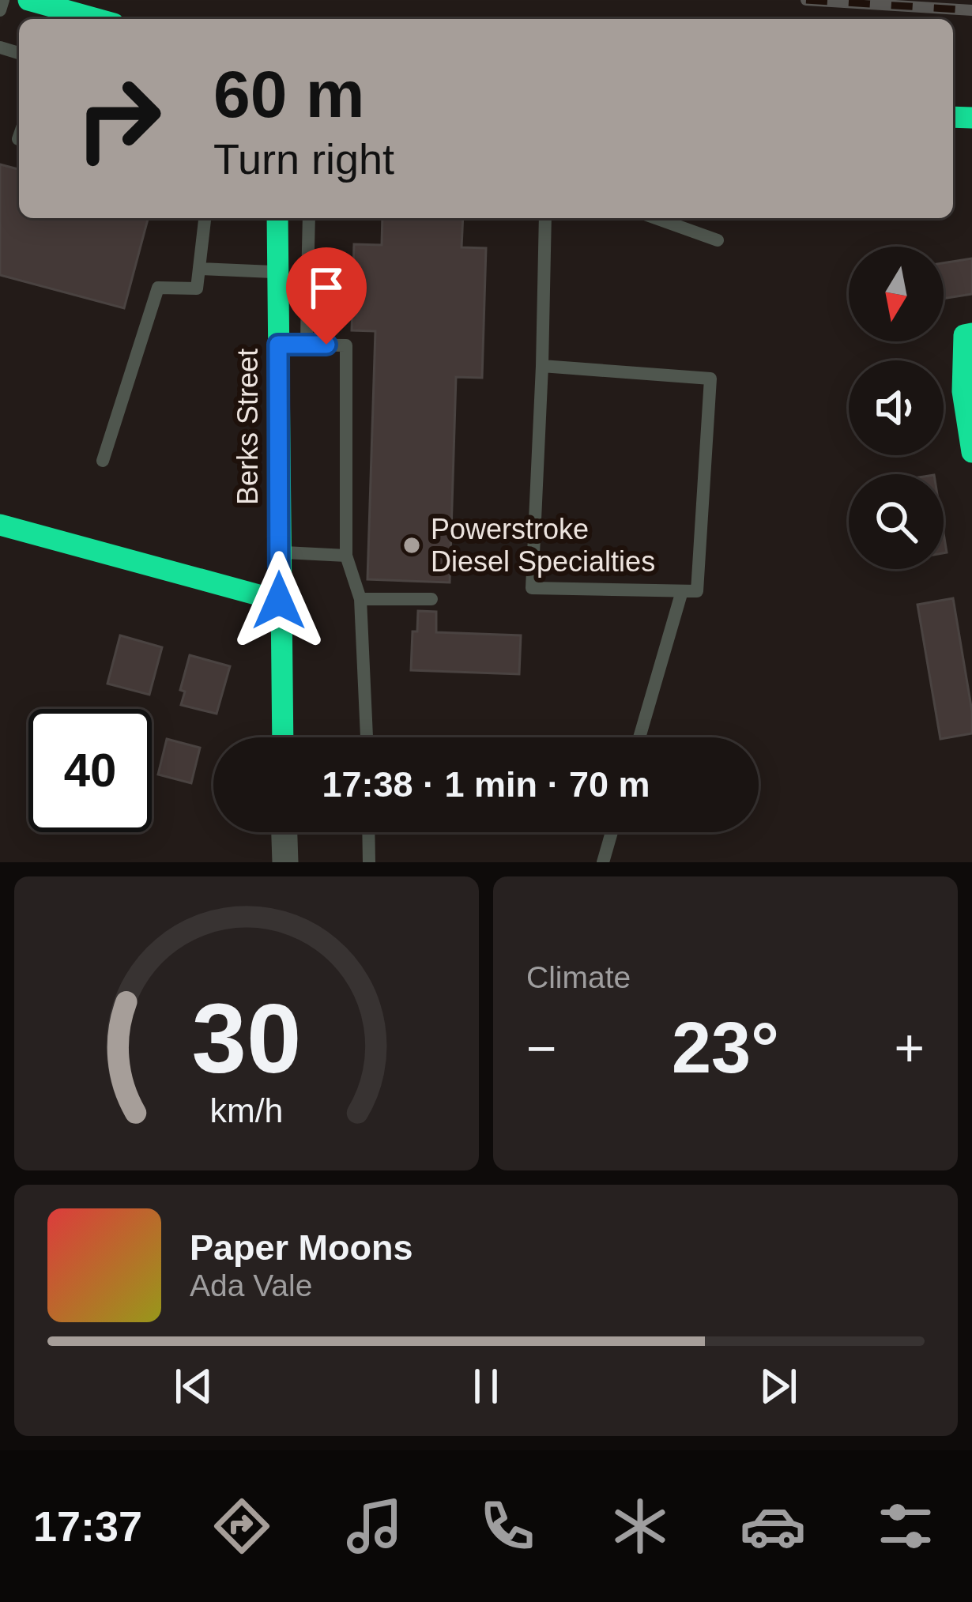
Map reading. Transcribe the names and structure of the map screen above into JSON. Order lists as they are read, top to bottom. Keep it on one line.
{"streets":{"street":["Berks Street"]},"places":["Powerstroke Diesel Specialties"],"north":"bottom","page":{"turn":["60 m","Turn right"],"limit":"40","trip":"17:38 · 1 min · 70 m","tile":"Climate","heat":["−","23°","+"],"song":["Paper Moons","Ada Vale"],"tabs":"17:37","gauge":["30","km/h"]}}
